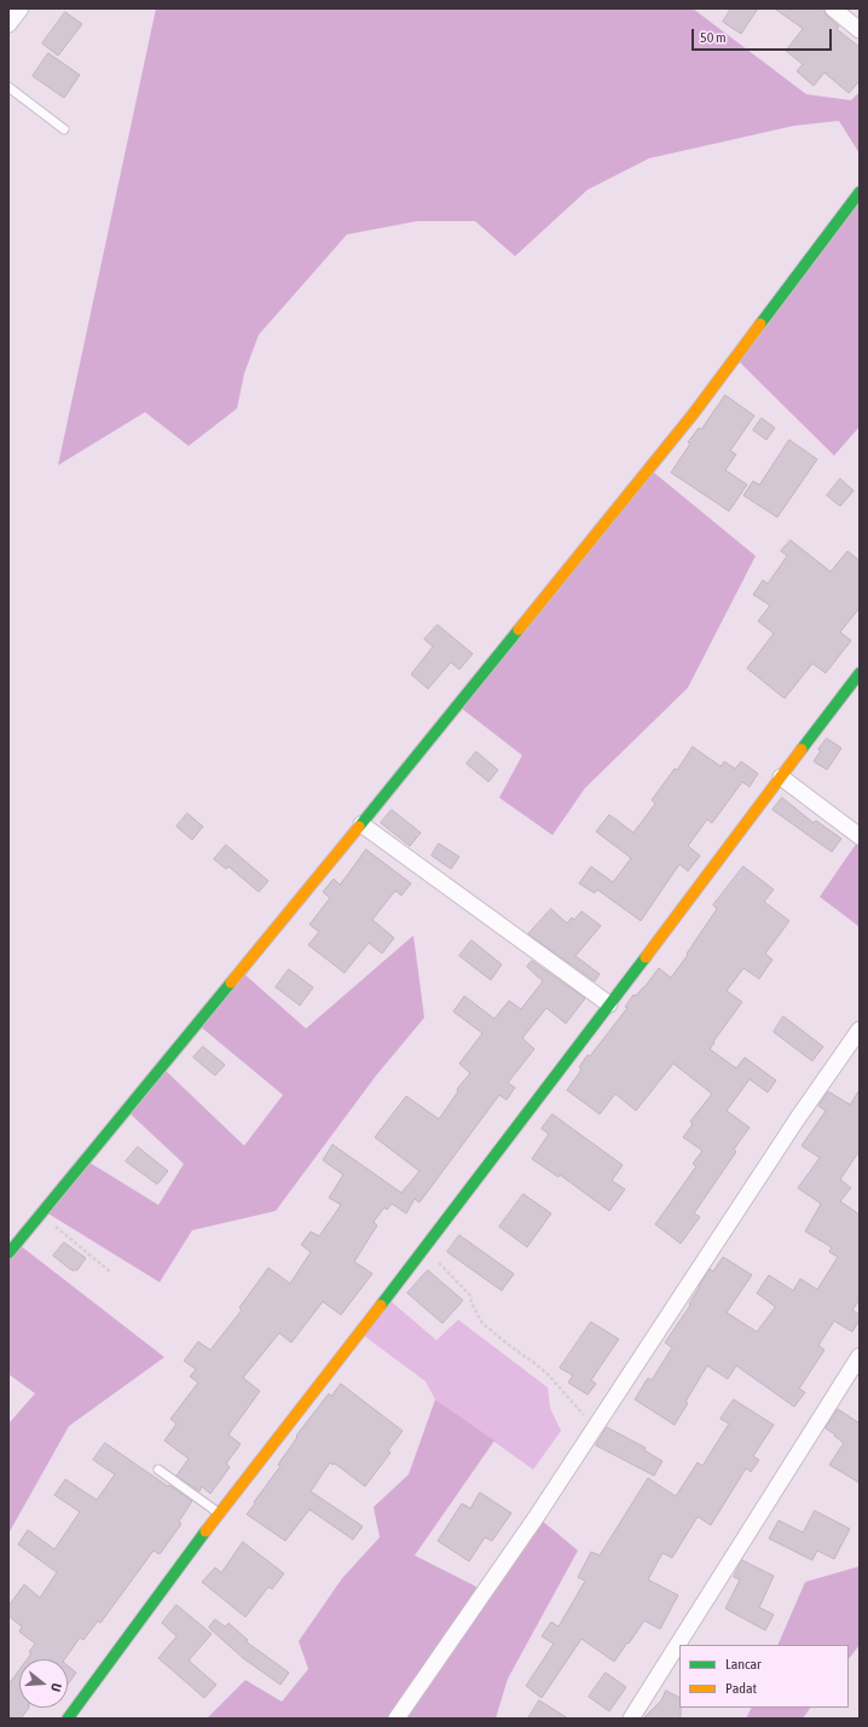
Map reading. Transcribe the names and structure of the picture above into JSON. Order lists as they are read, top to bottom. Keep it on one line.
{"legend":["Lancar","Padat"],"scale_bar":"50 m","north":"right"}
